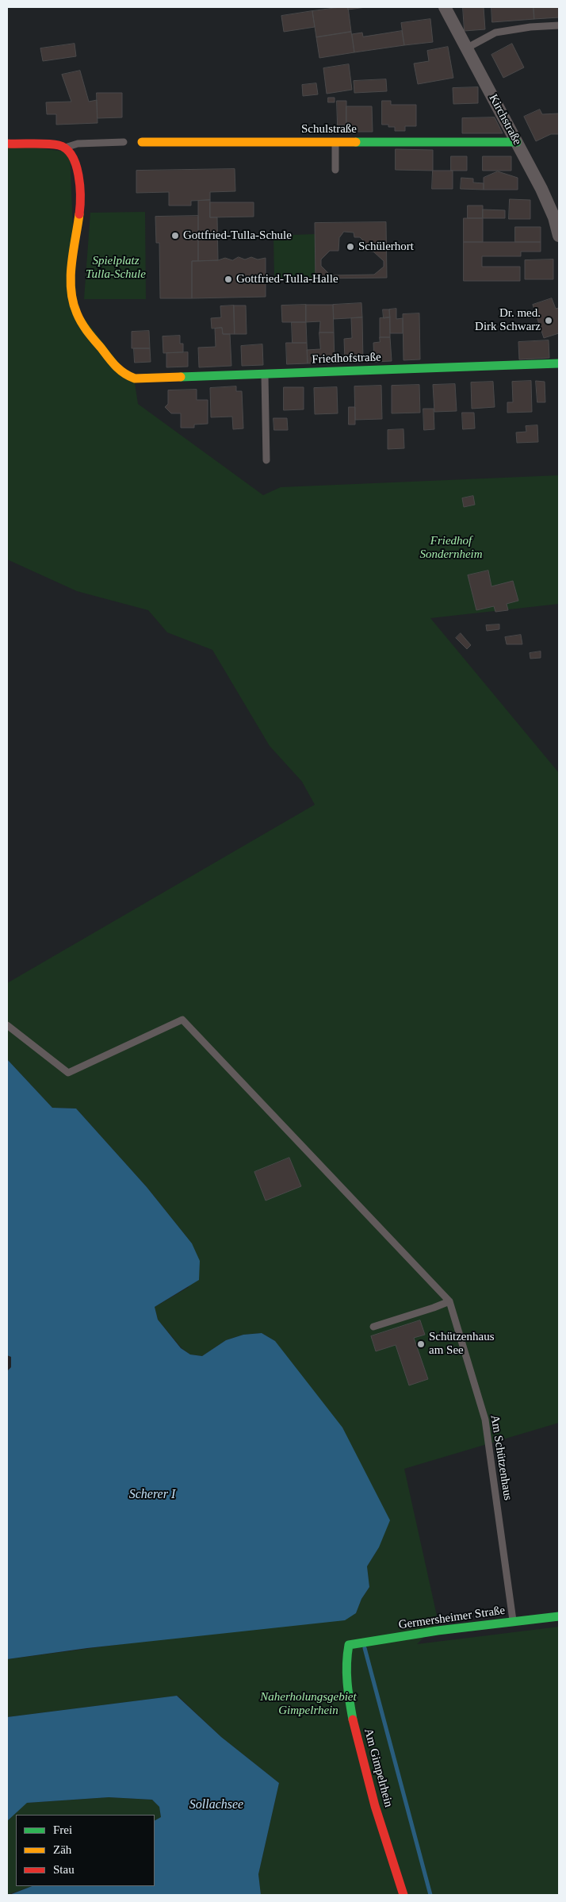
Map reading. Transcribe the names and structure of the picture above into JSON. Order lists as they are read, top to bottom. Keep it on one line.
{"streets":{"street":["Kirchstraße","Schulstraße","Friedhofstraße","Germersheimer Straße","Am Gimpelrhein"],"lane":["Am Schützenhaus"]},"crossings":[["Kirchstraße","Schulstraße"],["Am Schützenhaus","Germersheimer Straße"],["Germersheimer Straße","Am Gimpelrhein"]],"water":["Scherer I","Sollachsee"],"parks":["Spielplatz Tulla-Schule","Friedhof Sondernheim","Naherholungsgebiet Gimpelrhein"],"places":["Gottfried-Tulla-Schule","Schülerhort","Gottfried-Tulla-Halle","Dr. med. Dirk Schwarz","Schützenhaus am See"],"legend":["Frei","Zäh","Stau"]}
